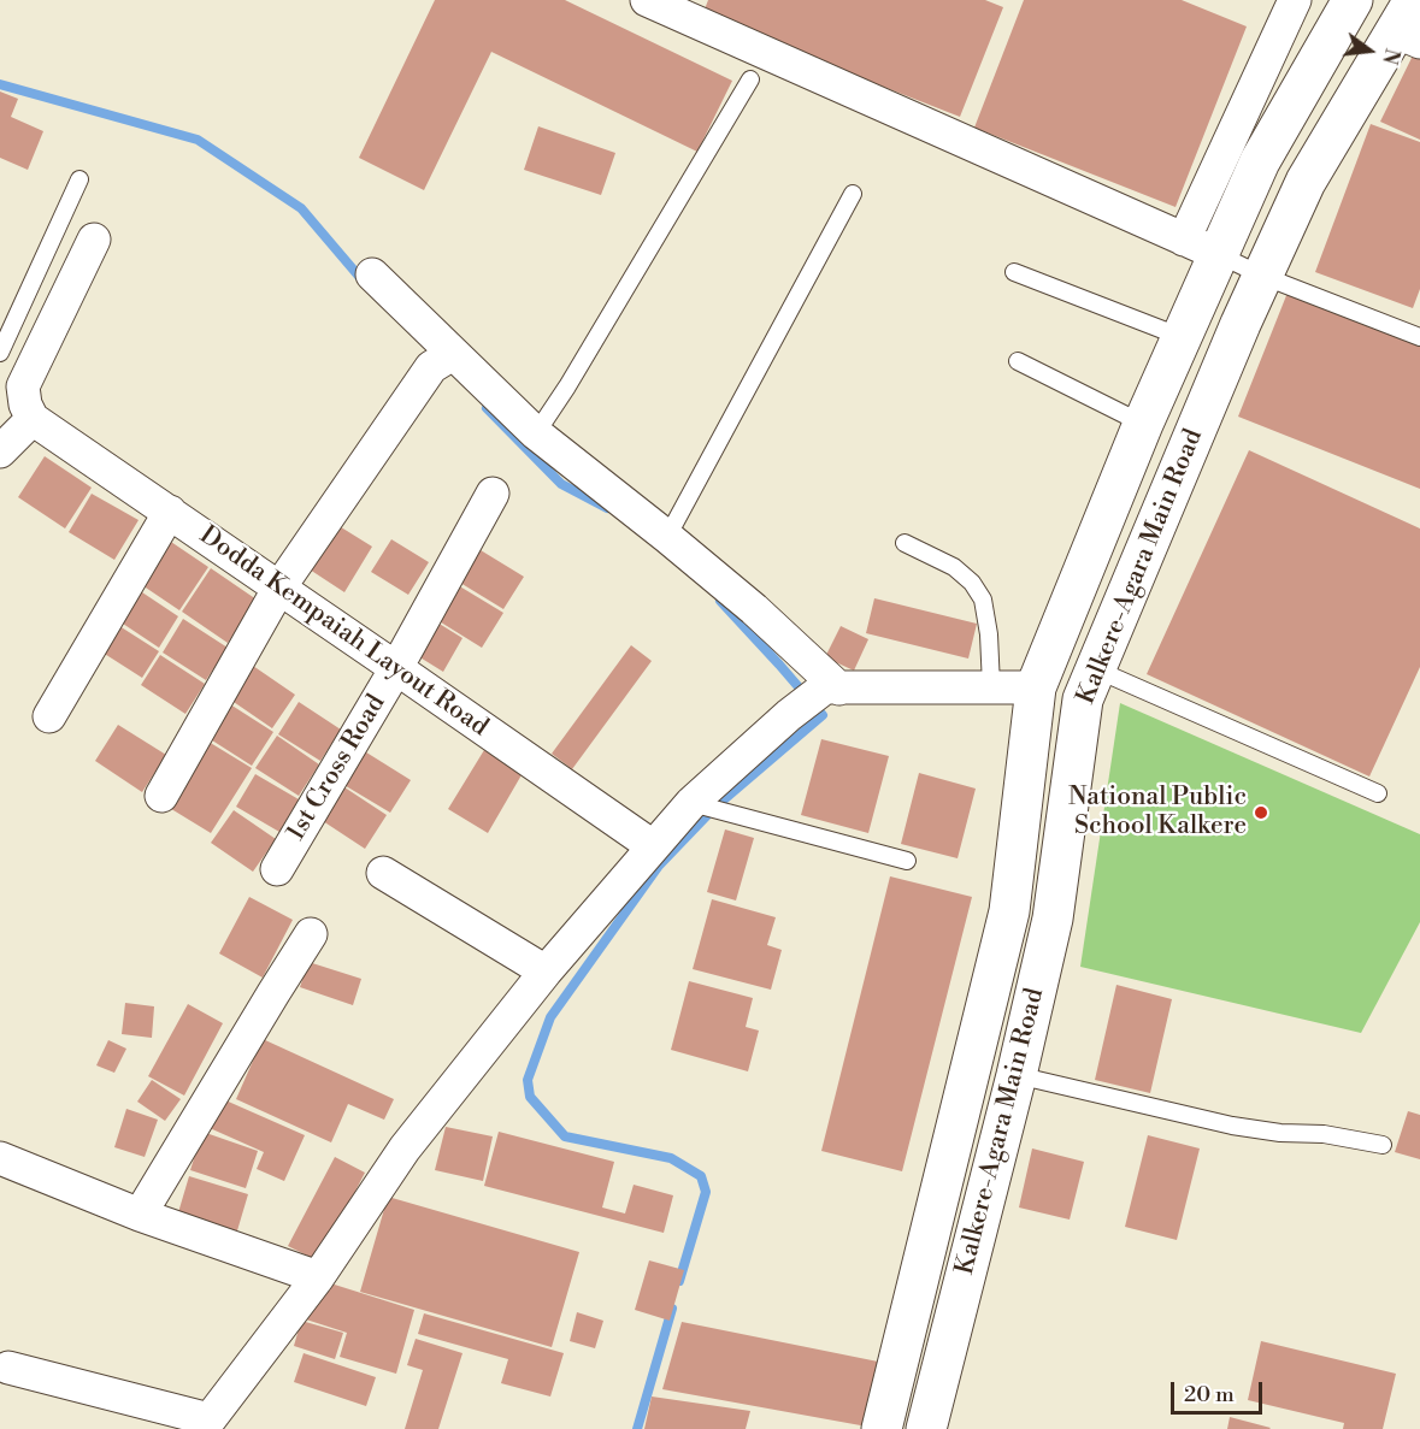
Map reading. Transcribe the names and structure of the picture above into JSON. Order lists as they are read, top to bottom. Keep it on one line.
{"streets":{"street":["Kalkere-Agara Main Road","Dodda Kempaiah Layout Road","1st Cross Road"]},"crossings":[["Dodda Kempaiah Layout Road","1st Cross Road"]],"places":["National Public School Kalkere"],"scale_bar":"20 m","north":"right"}
